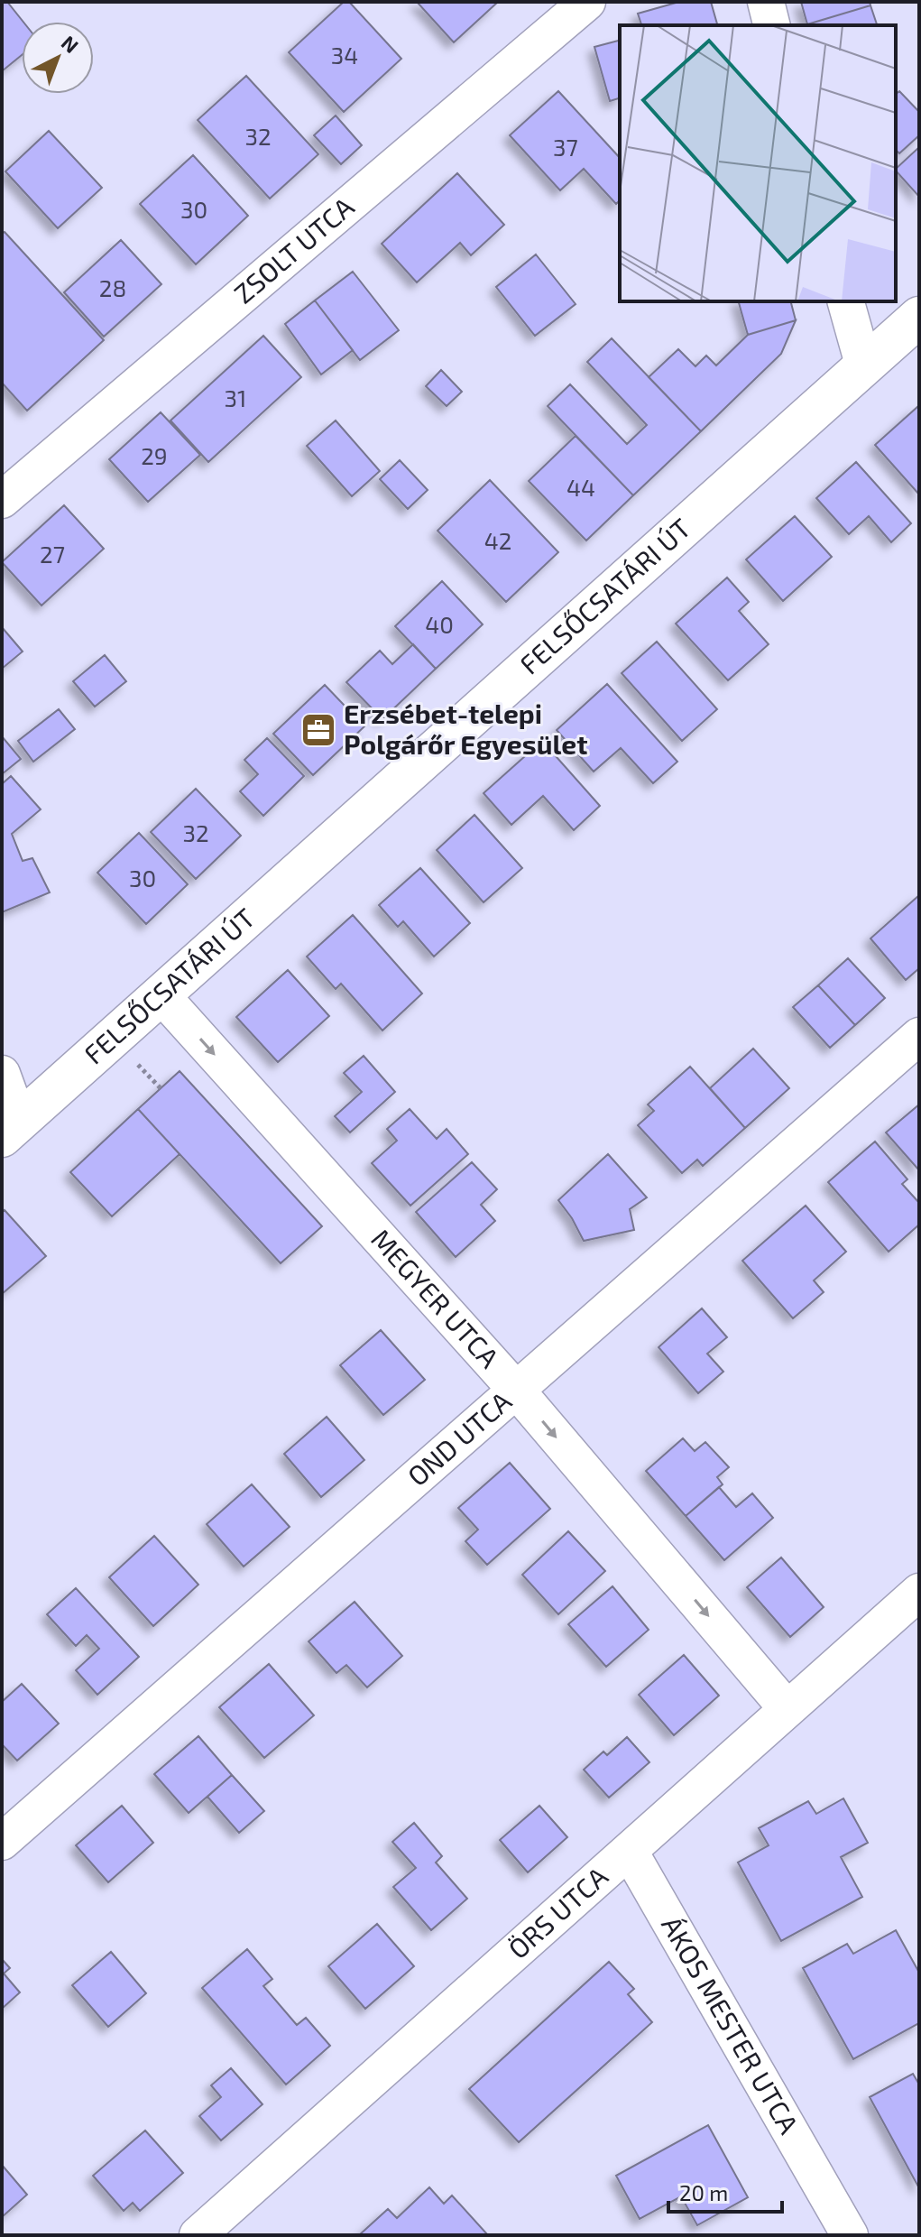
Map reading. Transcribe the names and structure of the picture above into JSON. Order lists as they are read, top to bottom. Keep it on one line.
{"streets":{"street":["ZSOLT UTCA","FELSŐCSATÁRI ÚT","MEGYER UTCA","OND UTCA","ÖRS UTCA","ÁKOS MESTER UTCA"]},"crossings":[["FELSŐCSATÁRI ÚT","MEGYER UTCA"],["MEGYER UTCA","OND UTCA"],["MEGYER UTCA","ÖRS UTCA"],["ÖRS UTCA","ÁKOS MESTER UTCA"]],"one_way":["MEGYER UTCA"],"places":{"office":["Erzsébet-telepi Polgárőr Egyesület"]},"house_numbers":["34","32","37","30","28","31","29","44","42","27","40","32","30"],"scale_bar":"20 m","north":"top right"}
